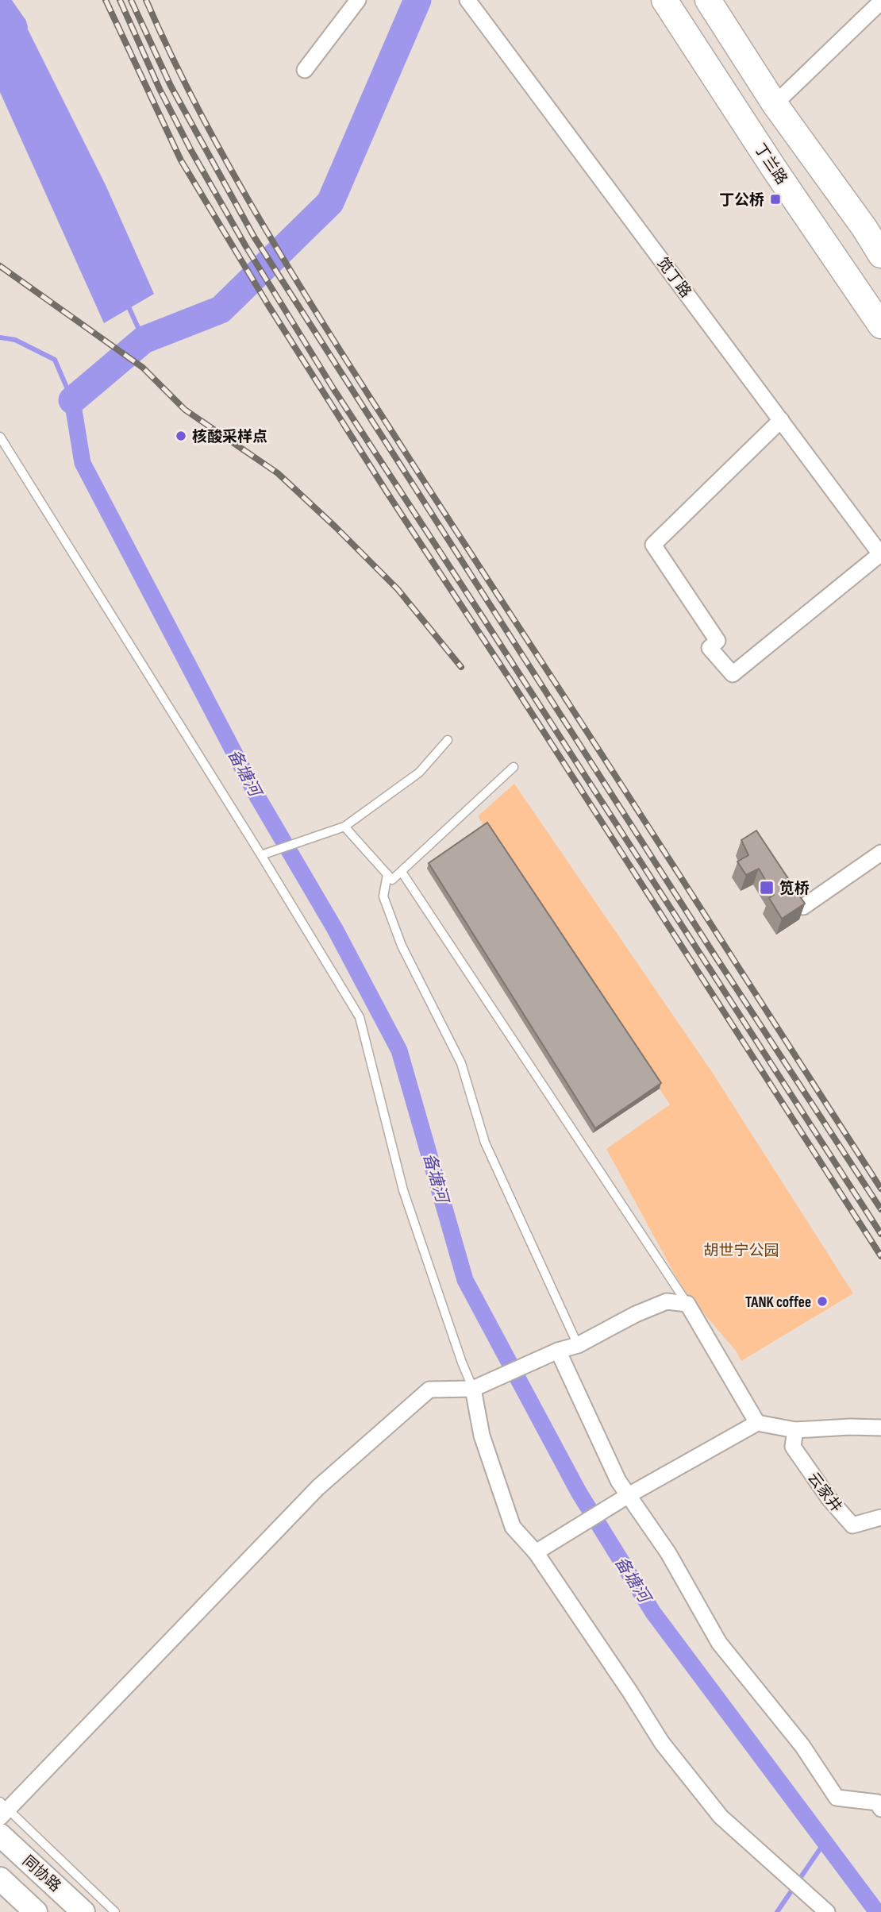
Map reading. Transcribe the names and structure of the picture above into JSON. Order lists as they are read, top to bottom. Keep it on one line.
{"streets":{"main road":["丁兰路","同协路"],"street":["笕丁路","云家井"]},"water":["备塘河"],"parks":["胡世宁公园"],"places":{"transit":["丁公桥","笕桥"],"other":["核酸采样点","TANK coffee"]}}
